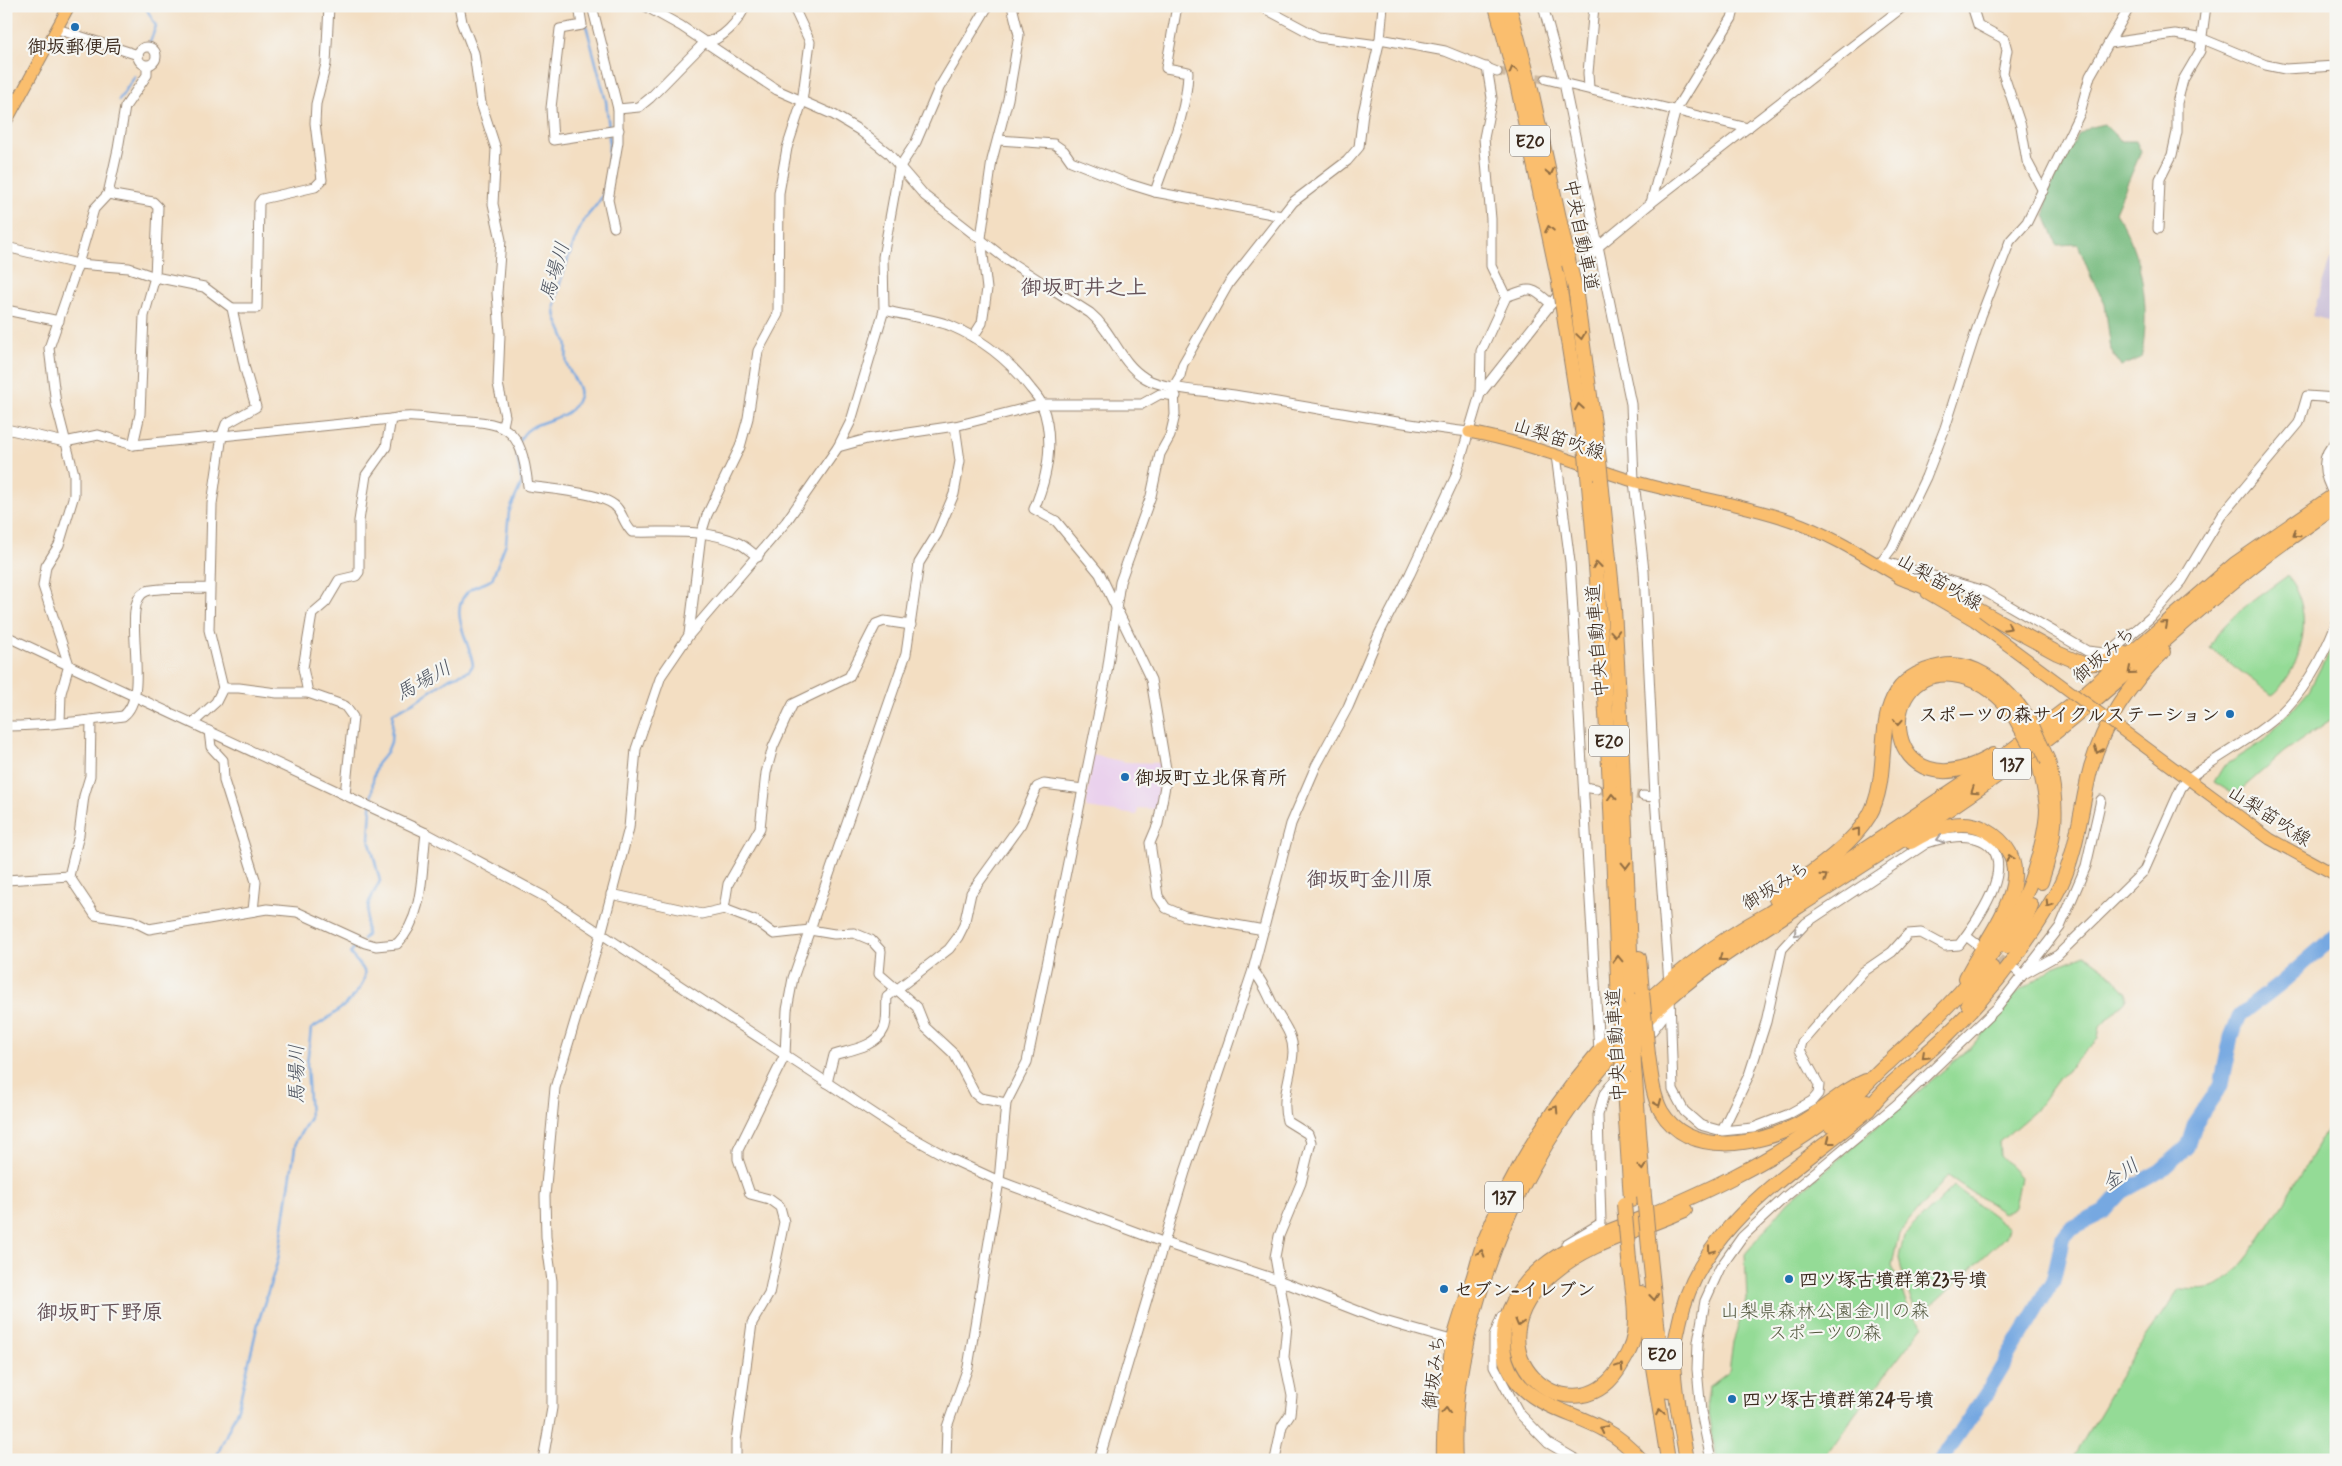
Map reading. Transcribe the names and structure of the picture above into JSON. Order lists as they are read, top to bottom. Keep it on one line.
{"streets":{"highway":["E20","中央自動車道","御坂みち","137"],"main road":["山梨笛吹線"]},"districts":["御坂町井之上","御坂町金川原","御坂町下野原"],"water":["馬場川","金川"],"parks":["山梨県森林公園金川の森 スポーツの森"],"places":["御坂郵便局","スポーツの森サイクルステーション","御坂町立北保育所","四ツ塚古墳群第23号墳","セブン-イレブン","四ツ塚古墳群第24号墳"]}
